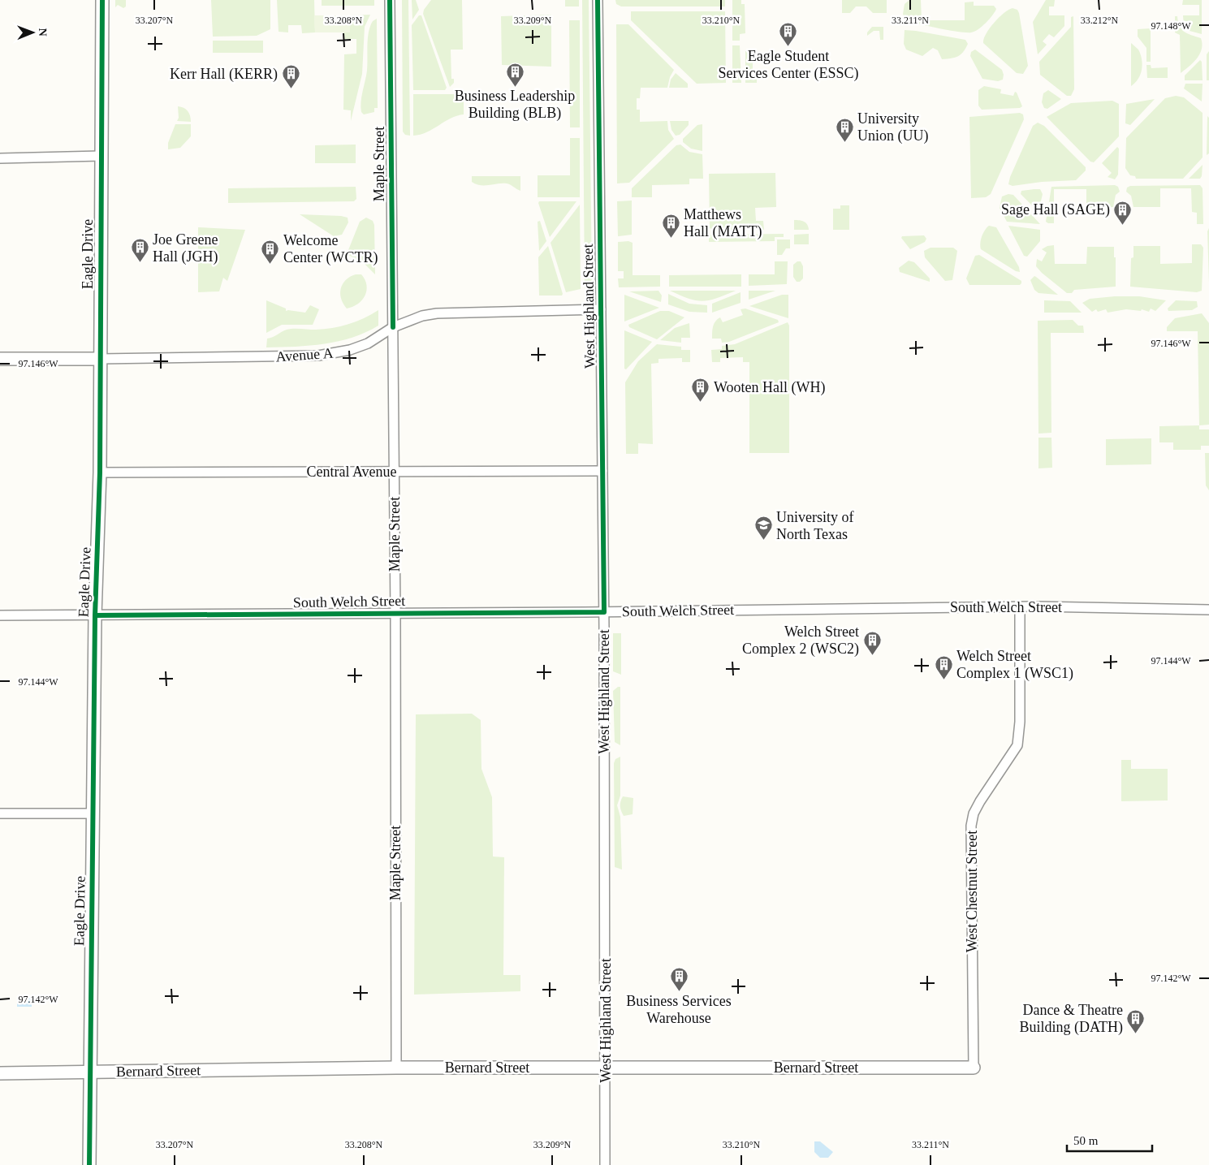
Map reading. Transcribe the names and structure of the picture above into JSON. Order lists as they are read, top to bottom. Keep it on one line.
{"streets":{"street":["Maple Street","Eagle Drive","West Highland Street","Avenue A","Central Avenue","South Welch Street","West Chestnut Street","Bernard Street"]},"crossings":[["Maple Street","Avenue A"],["Maple Street","Central Avenue"],["Maple Street","South Welch Street"],["Maple Street","Bernard Street"],["Eagle Drive","Avenue A"],["Eagle Drive","Central Avenue"],["Eagle Drive","South Welch Street"],["Eagle Drive","Bernard Street"],["West Highland Street","Avenue A"],["West Highland Street","Central Avenue"],["West Highland Street","South Welch Street"],["West Highland Street","Bernard Street"],["South Welch Street","West Chestnut Street"],["West Chestnut Street","Bernard Street"]],"places":{"building":["Eagle Student Services Center (ESSC)","Business Leadership Building (BLB)","Kerr Hall (KERR)","University Union (UU)","Sage Hall (SAGE)","Matthews Hall (MATT)","Joe Greene Hall (JGH)","Welcome Center (WCTR)","Wooten Hall (WH)","Welch Street Complex 2 (WSC2)","Welch Street Complex 1 (WSC1)","Business Services Warehouse","Dance & Theatre Building (DATH)"],"school or university":["University of North Texas"]},"scale_bar":"50 m","north":"right","coordinates":["33.207°N","33.208°N","33.209°N","33.210°N","33.211°N","33.212°N","97.148°W","97.146°W","97.144°W","97.142°W"]}
